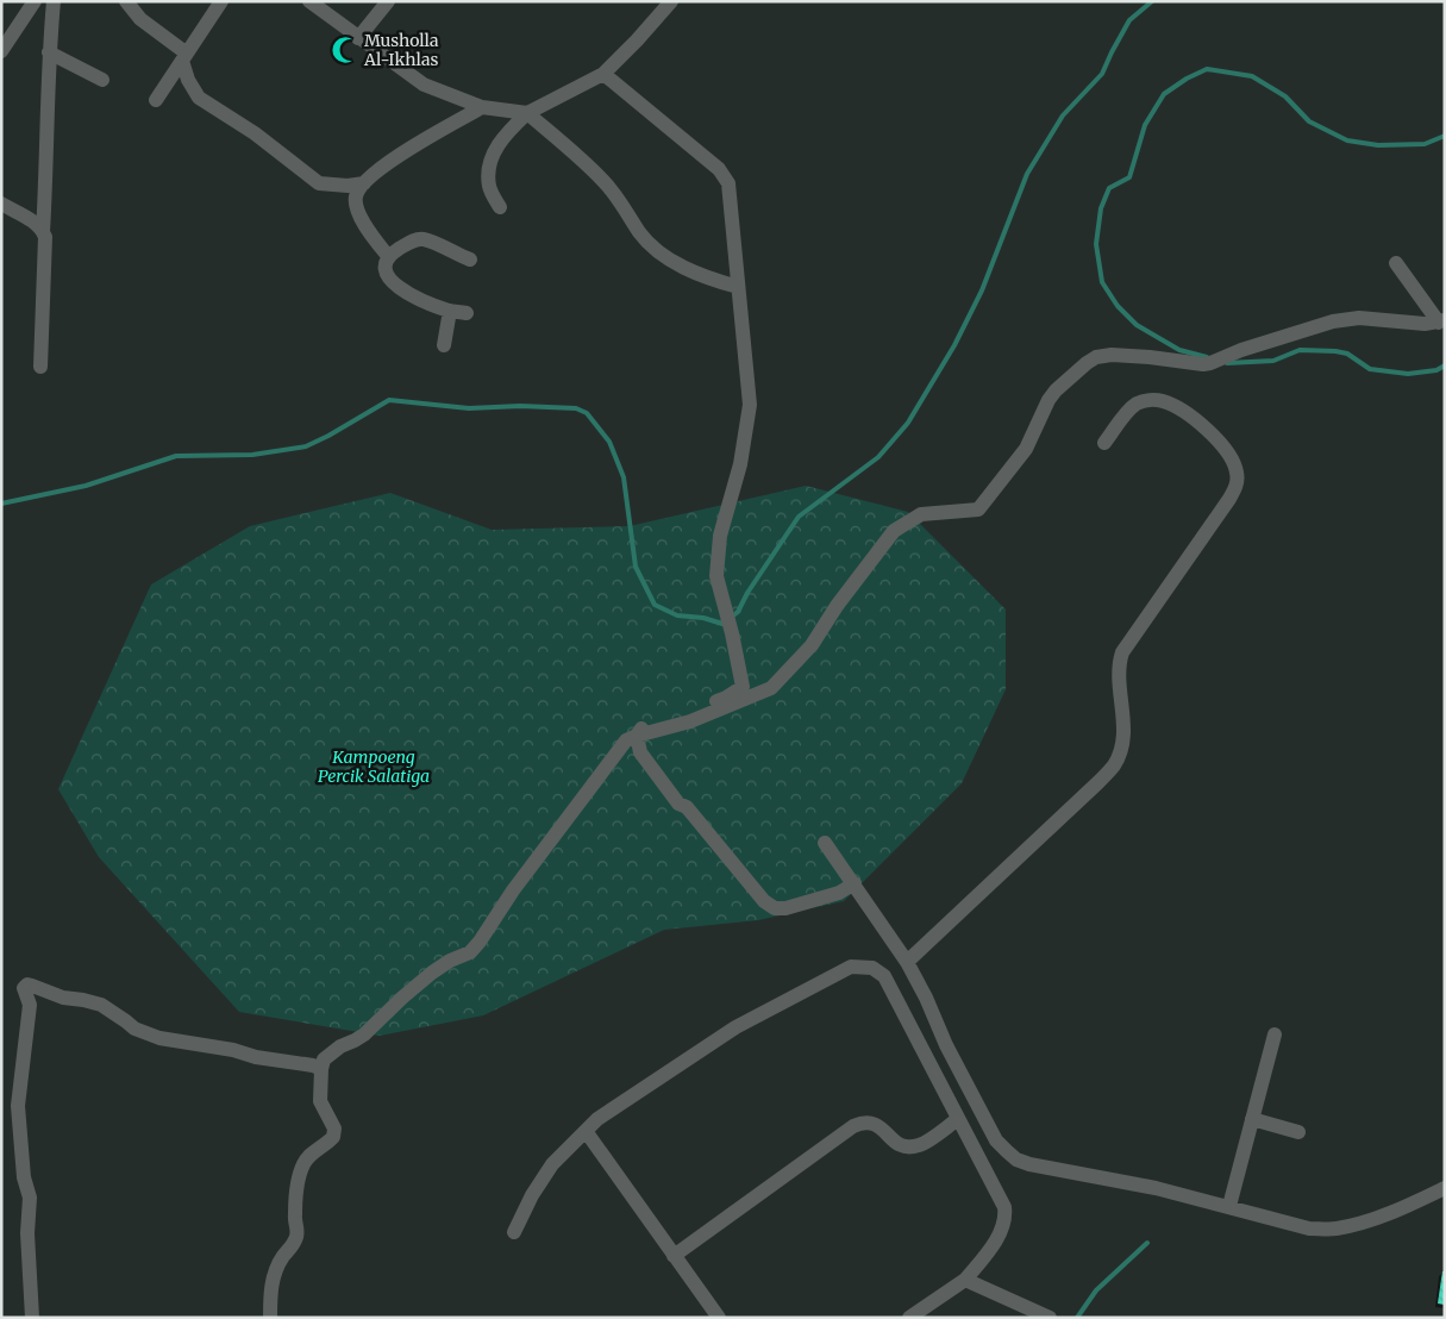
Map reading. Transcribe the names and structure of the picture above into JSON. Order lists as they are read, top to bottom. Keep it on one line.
{"parks":["Kampoeng Percik Salatiga"],"places":{"mosque":["Musholla Al-Ikhlas"]}}
